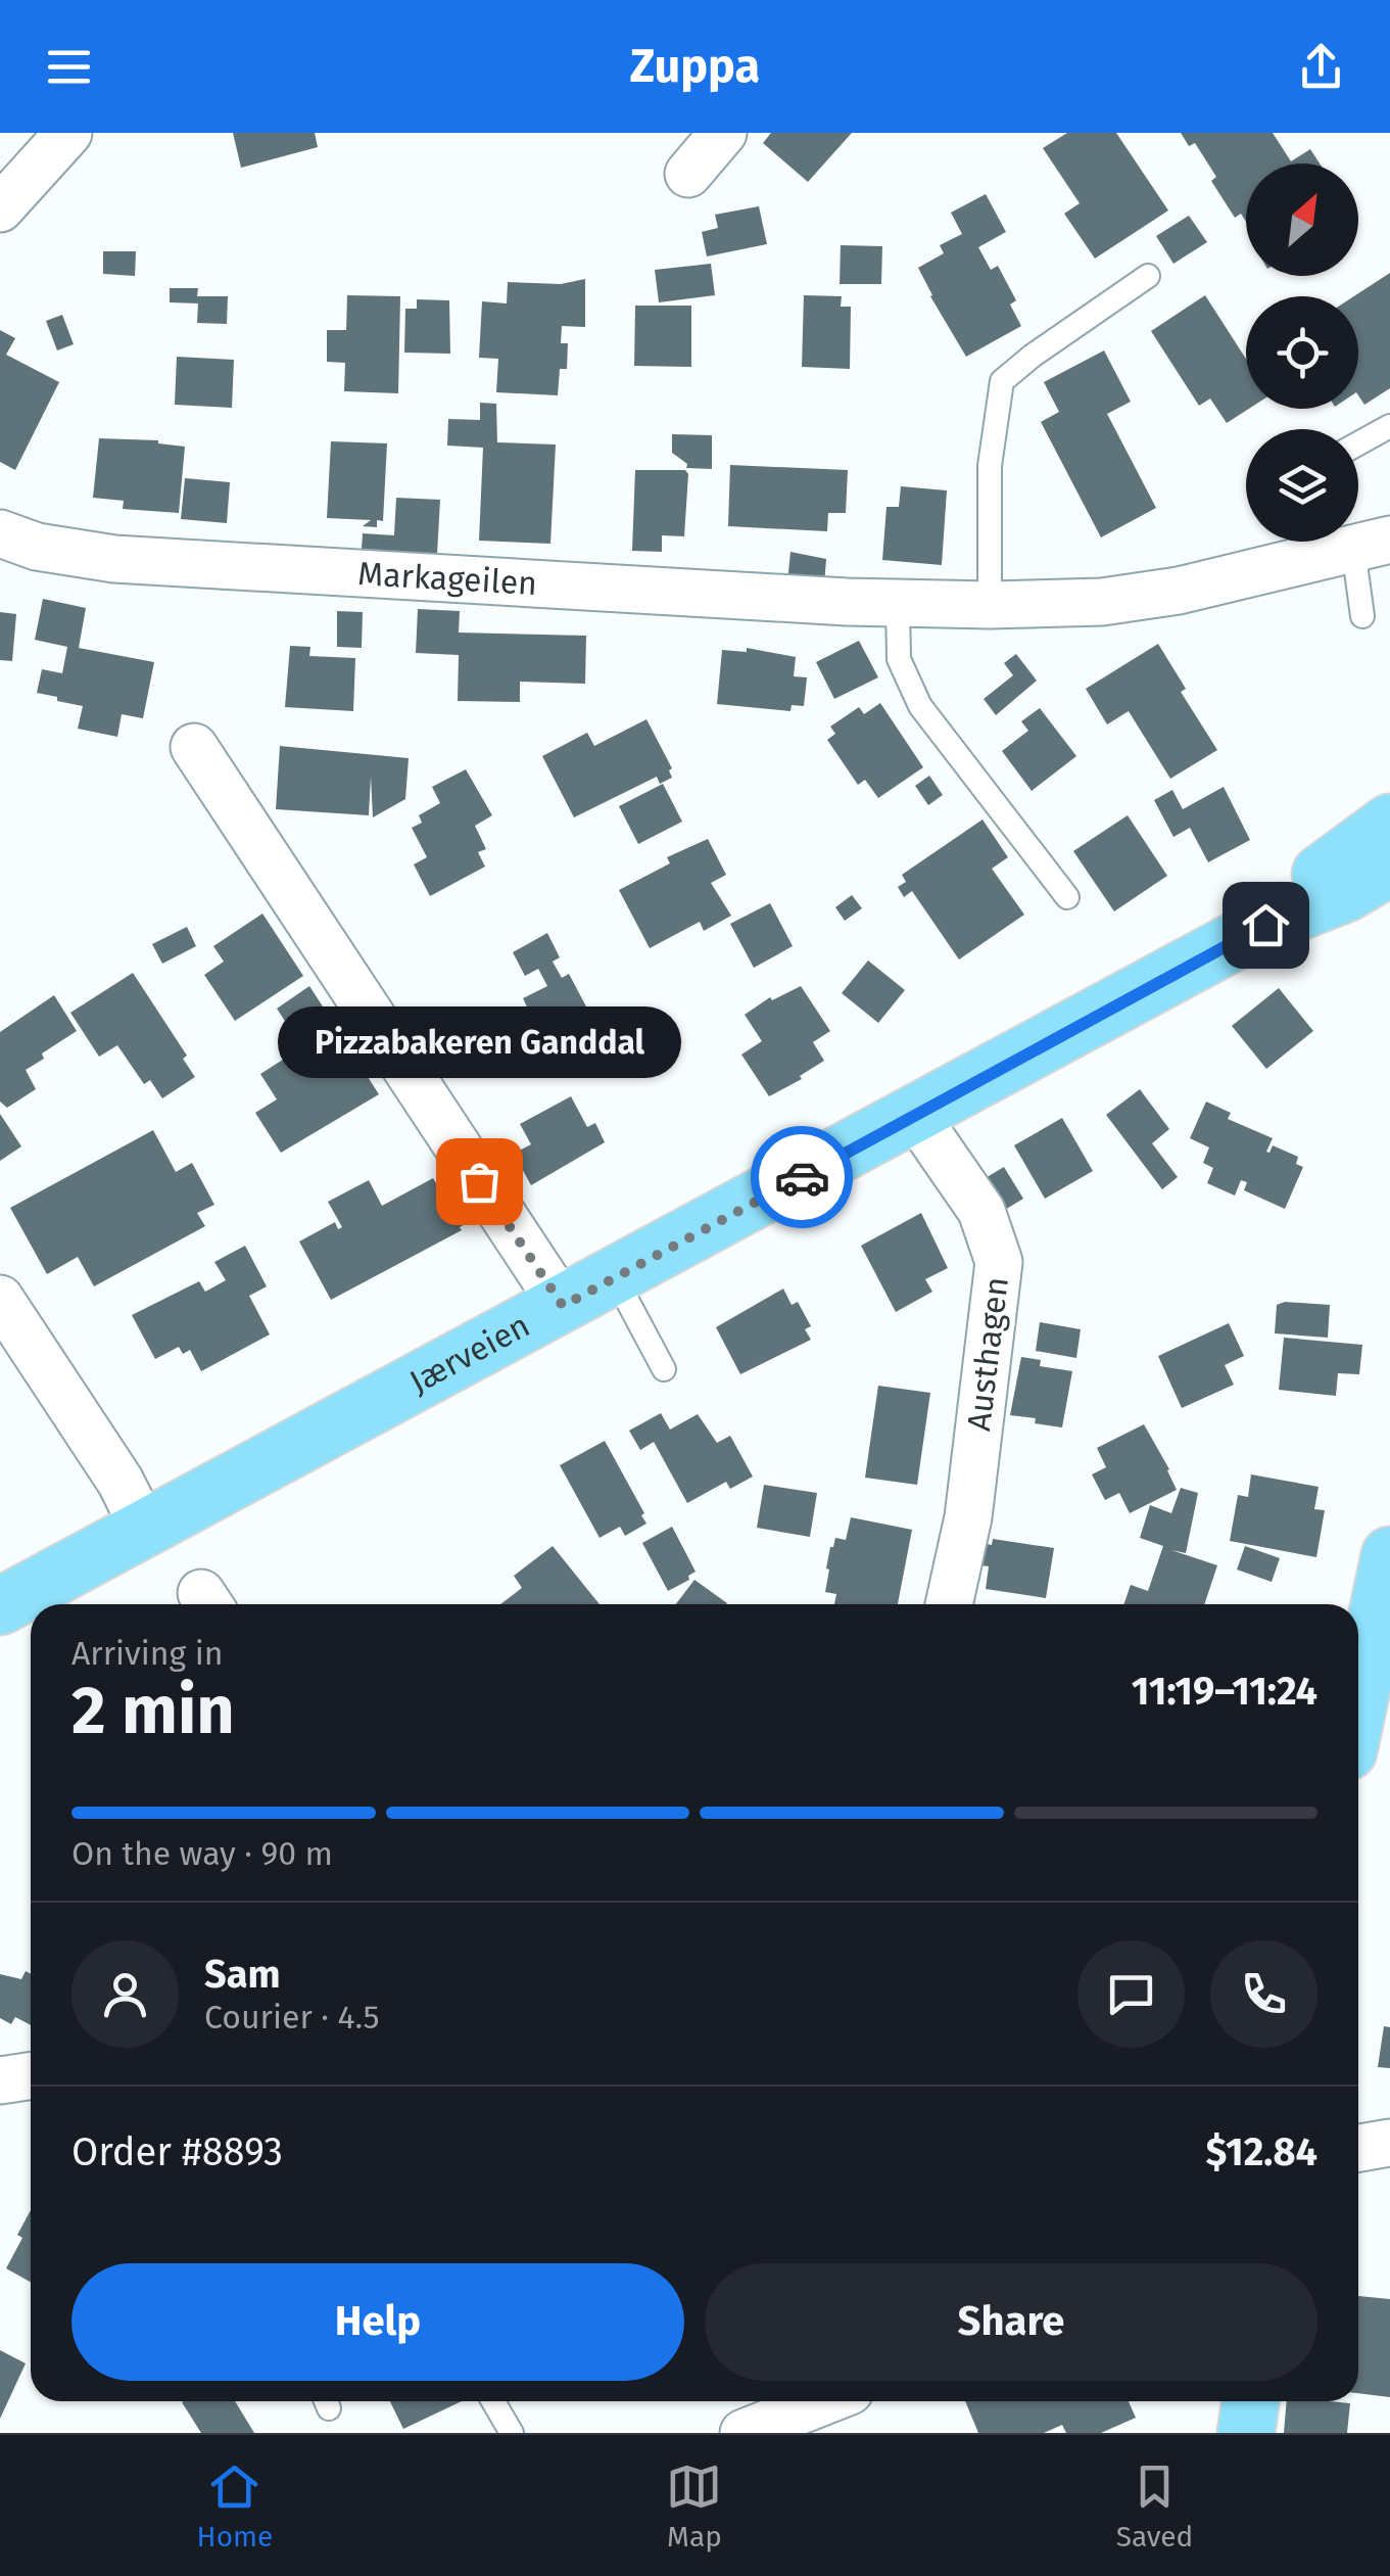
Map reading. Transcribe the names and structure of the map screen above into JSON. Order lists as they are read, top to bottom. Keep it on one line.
{"streets":{"main road":["Jærveien"],"street":["Markageilen","Austhagen"]},"crossings":[["Austhagen","Jærveien"]],"places":["Pizzabakeren Ganddal"],"north":"top right","page":{"header":"Zuppa","bubble":"Pizzabakeren Ganddal","heading":["2 min","Arriving in","11:19–11:24"],"panel":["Sam","Courier · 4.5","Order #8893","$12.84"],"bar":"On the way · 90 m","buttons":["Help","Share"],"tabs":["Home","Map","Saved"]}}
